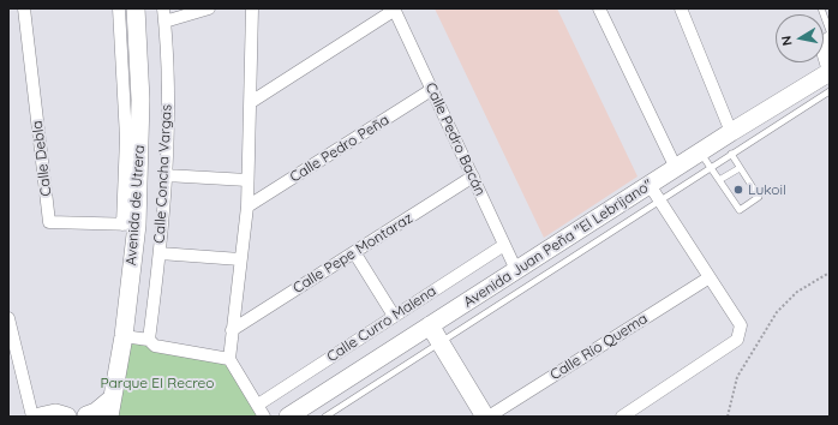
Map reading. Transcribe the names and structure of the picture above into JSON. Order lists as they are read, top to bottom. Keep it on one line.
{"streets":{"street":["Calle Pedro Bacán","Calle Pedro Peña","Calle Debla","Calle Concha Vargas","Avenida de Utrera","Avenida Juan Peña \"El Lebrijano\"","Calle Pepe Montaraz","Calle Curro Malena","Calle Río Quema"]},"crossings":[["Calle Pedro Bacán","Calle Pedro Peña"],["Calle Pedro Bacán","Avenida Juan Peña \"El Lebrijano\""],["Calle Pedro Bacán","Calle Pepe Montaraz"],["Calle Pedro Bacán","Calle Curro Malena"],["Calle Debla","Avenida de Utrera"]],"parks":["Parque El Recreo"],"places":["Lukoil"],"north":"left"}
